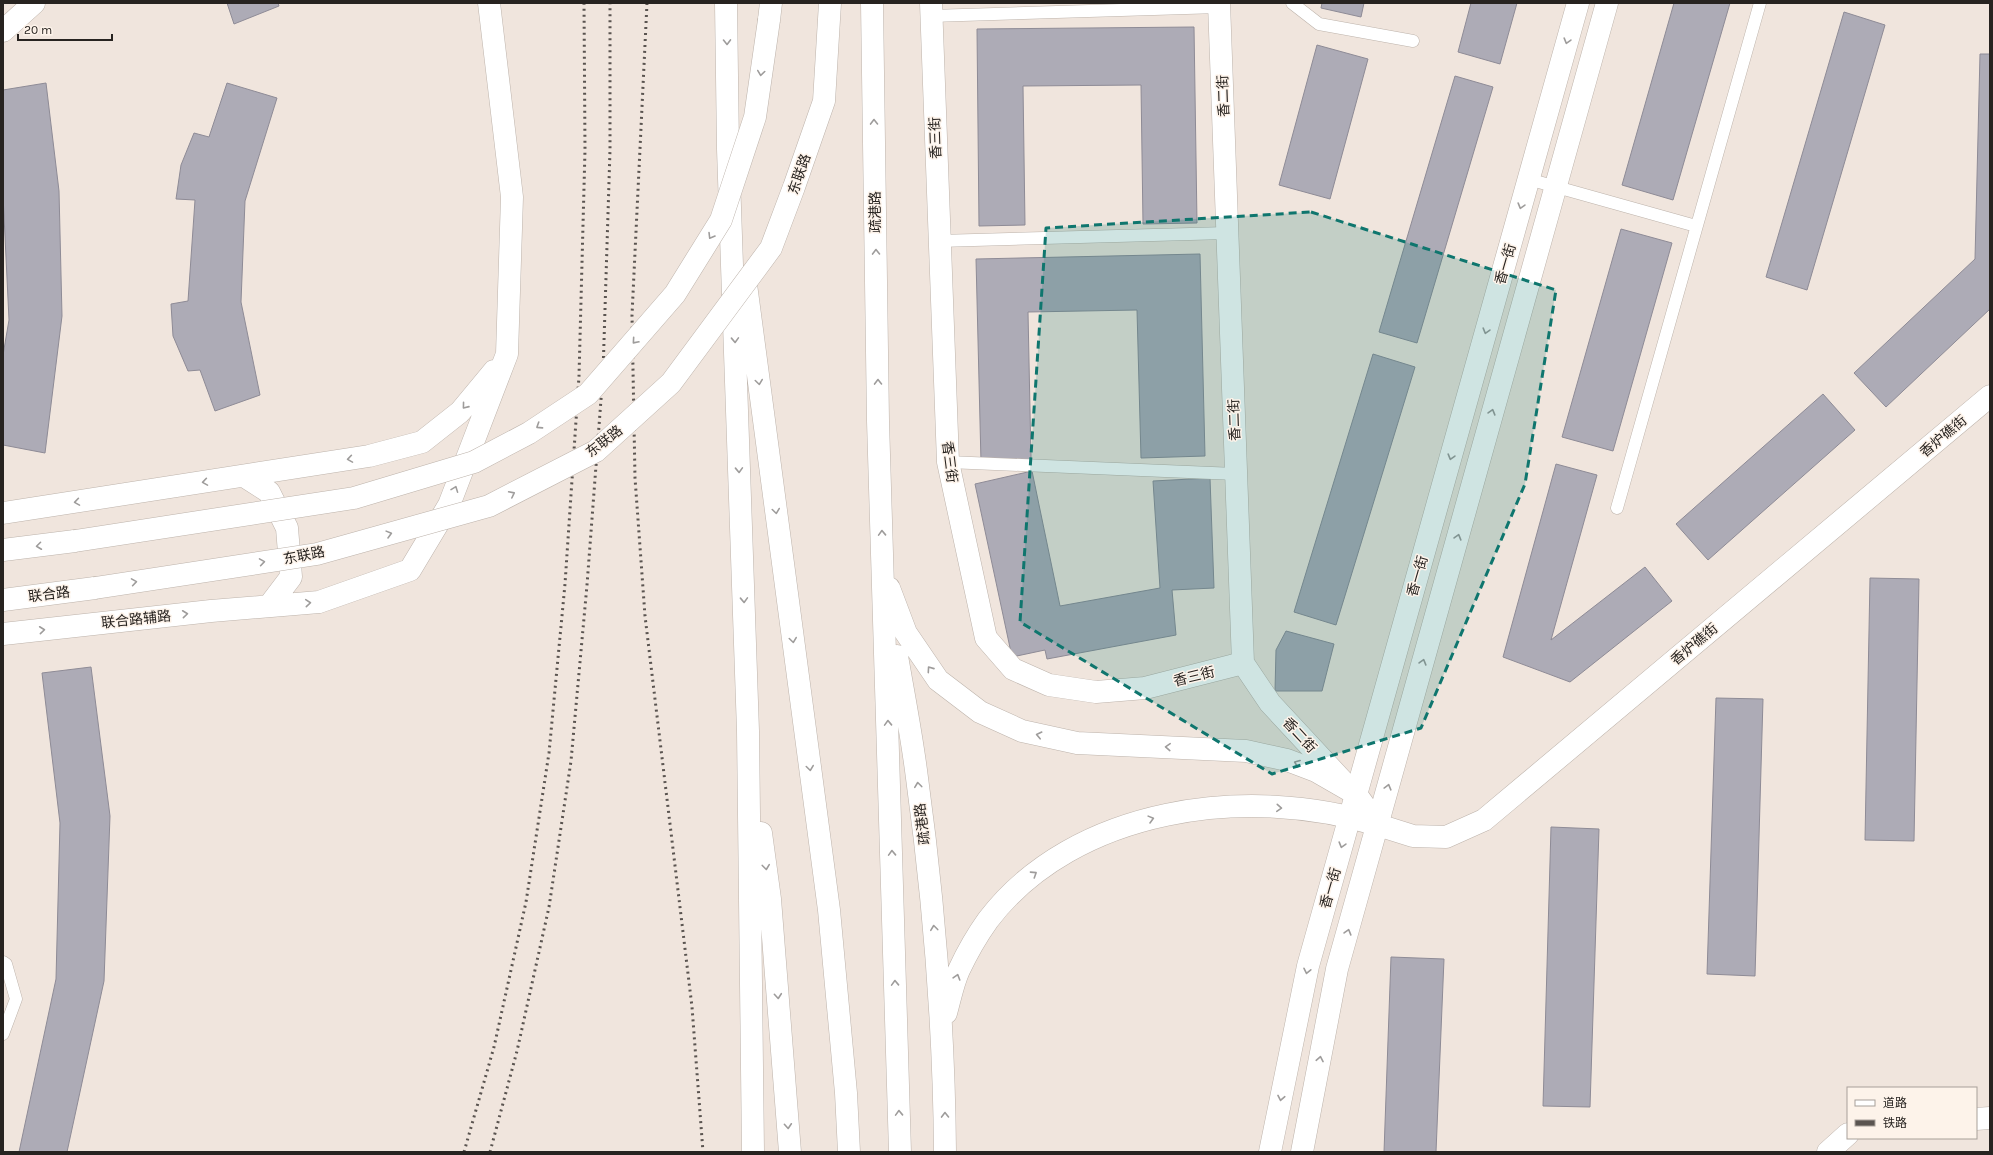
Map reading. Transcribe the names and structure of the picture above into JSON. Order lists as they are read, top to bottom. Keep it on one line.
{"streets":{"main road":["香二街","香三街","东联路","疏港路","香一街","香炉礁街","联合路","联合路辅路"]},"crossings":[["香二街","香三街"],["香二街","香一街"],["香二街","香炉礁街"],["东联路","联合路"],["疏港路","香炉礁街"],["香一街","香炉礁街"]],"one_way":["东联路"],"legend":["道路","铁路"],"scale_bar":"20 m"}
